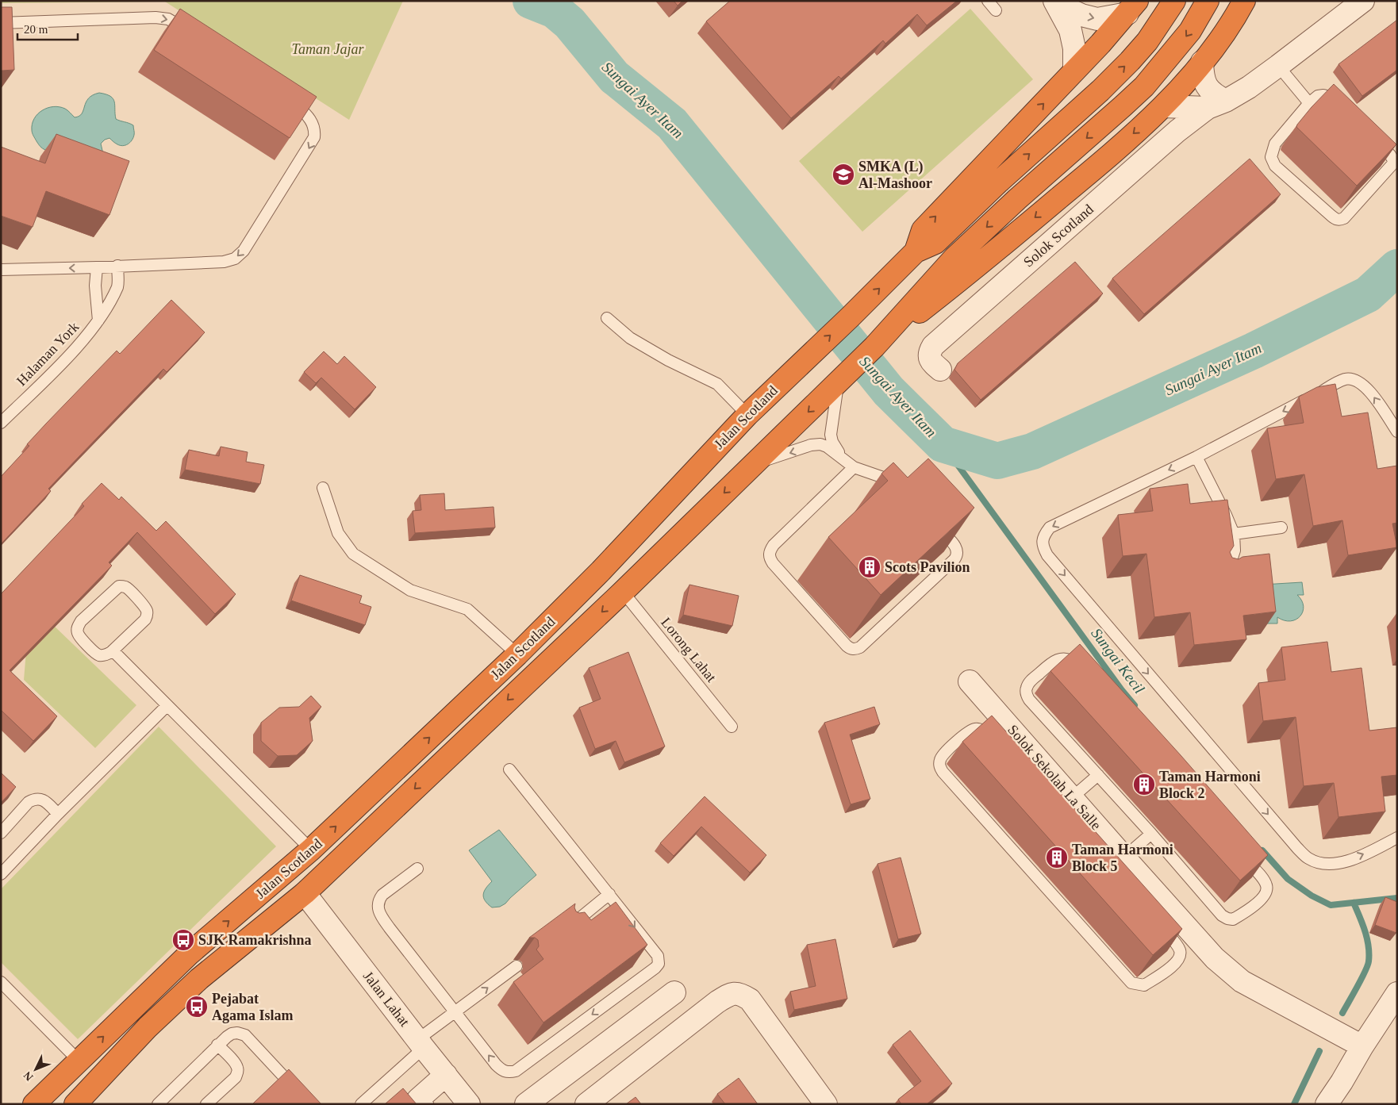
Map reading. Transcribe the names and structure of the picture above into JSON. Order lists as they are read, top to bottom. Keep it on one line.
{"streets":{"highway":["Jalan Scotland"],"street":["Solok Scotland","Solok Sekolah La Salle","Jalan Lahat"],"lane":["Halaman York","Lorong Lahat"]},"crossings":[["Jalan Scotland","Lorong Lahat"],["Jalan Scotland","Jalan Lahat"]],"water":["Sungai Ayer Itam","Sungai Kecil"],"parks":["Taman Jajar"],"places":{"school or university":["SMKA (L) Al-Mashoor"],"building":["Scots Pavilion","Taman Harmoni Block 2","Taman Harmoni Block 5"],"bus stop":["SJK Ramakrishna","Pejabat Agama Islam"]},"scale_bar":"20 m","north":"bottom left"}
